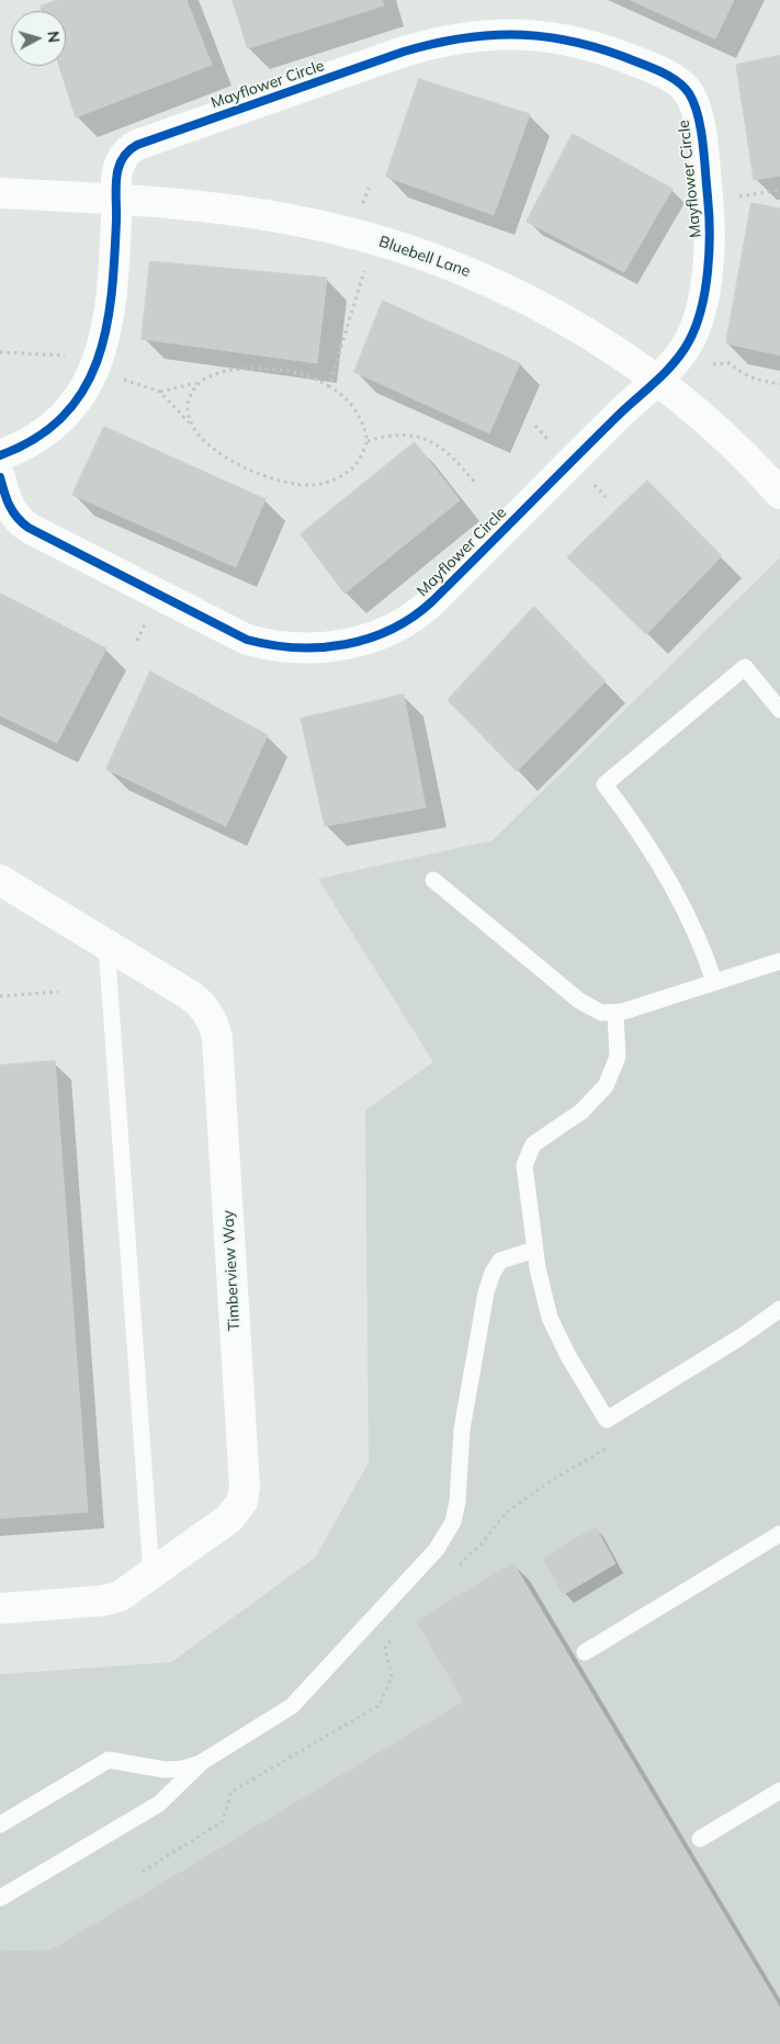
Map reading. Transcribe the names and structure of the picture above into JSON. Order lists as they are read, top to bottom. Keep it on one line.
{"streets":{"street":["Mayflower Circle","Bluebell Lane","Timberview Way"]},"crossings":[["Mayflower Circle","Bluebell Lane"]],"north":"right"}
